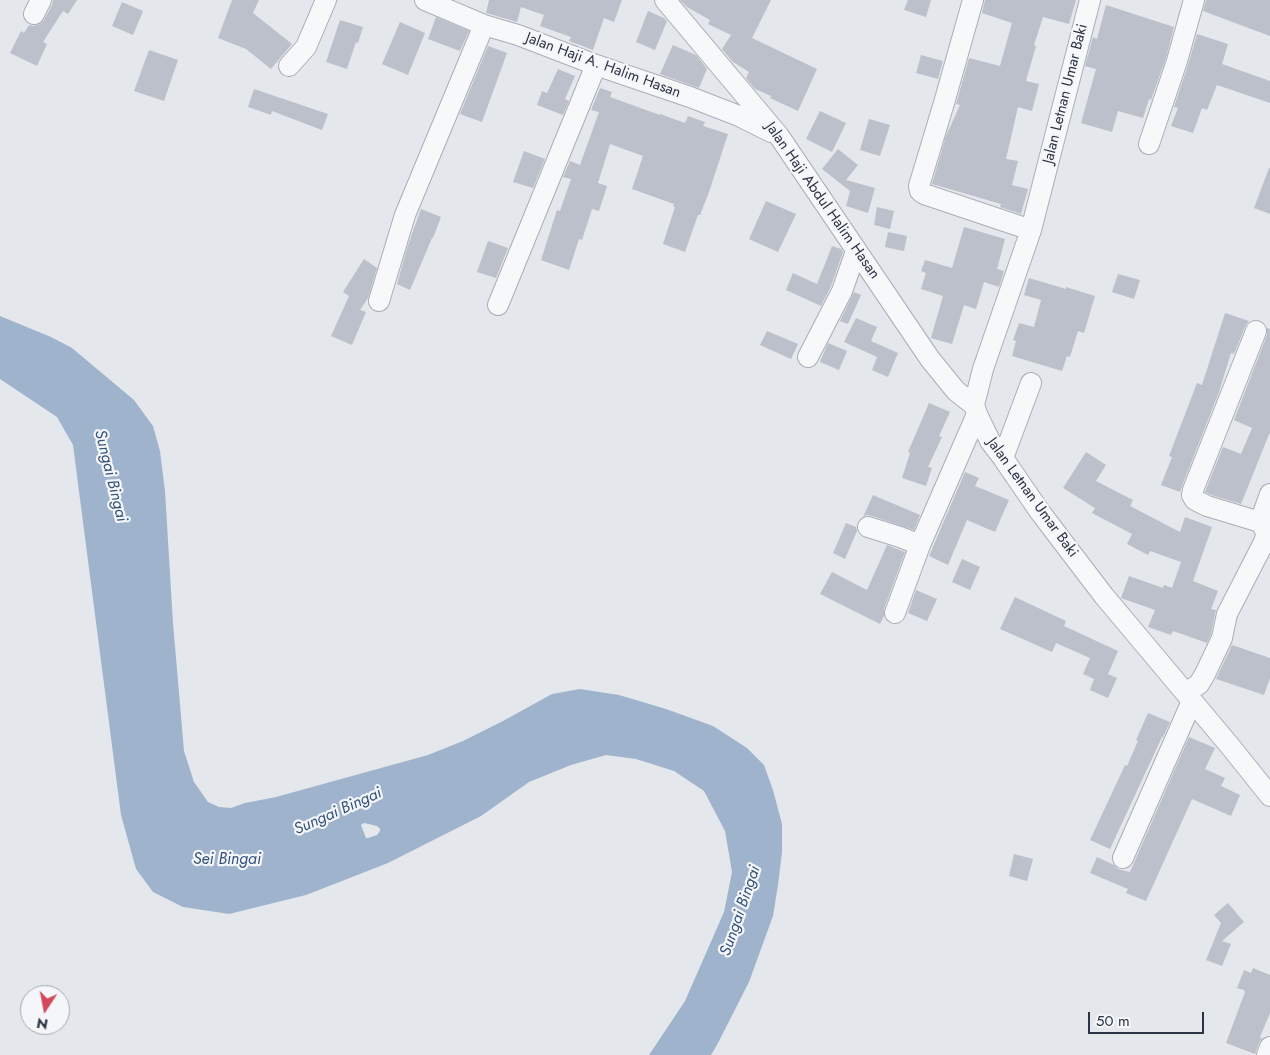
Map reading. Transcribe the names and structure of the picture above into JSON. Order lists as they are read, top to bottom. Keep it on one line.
{"streets":{"street":["Jalan Haji A. Halim Hasan","Jalan Letnan Umar Baki","Jalan Haji Abdul Halim Hasan"]},"crossings":[["Jalan Haji A. Halim Hasan","Jalan Haji Abdul Halim Hasan"],["Jalan Letnan Umar Baki","Jalan Haji Abdul Halim Hasan"]],"water":["Sungai Bingai","Sei Bingai"],"scale_bar":"50 m","north":"bottom"}
